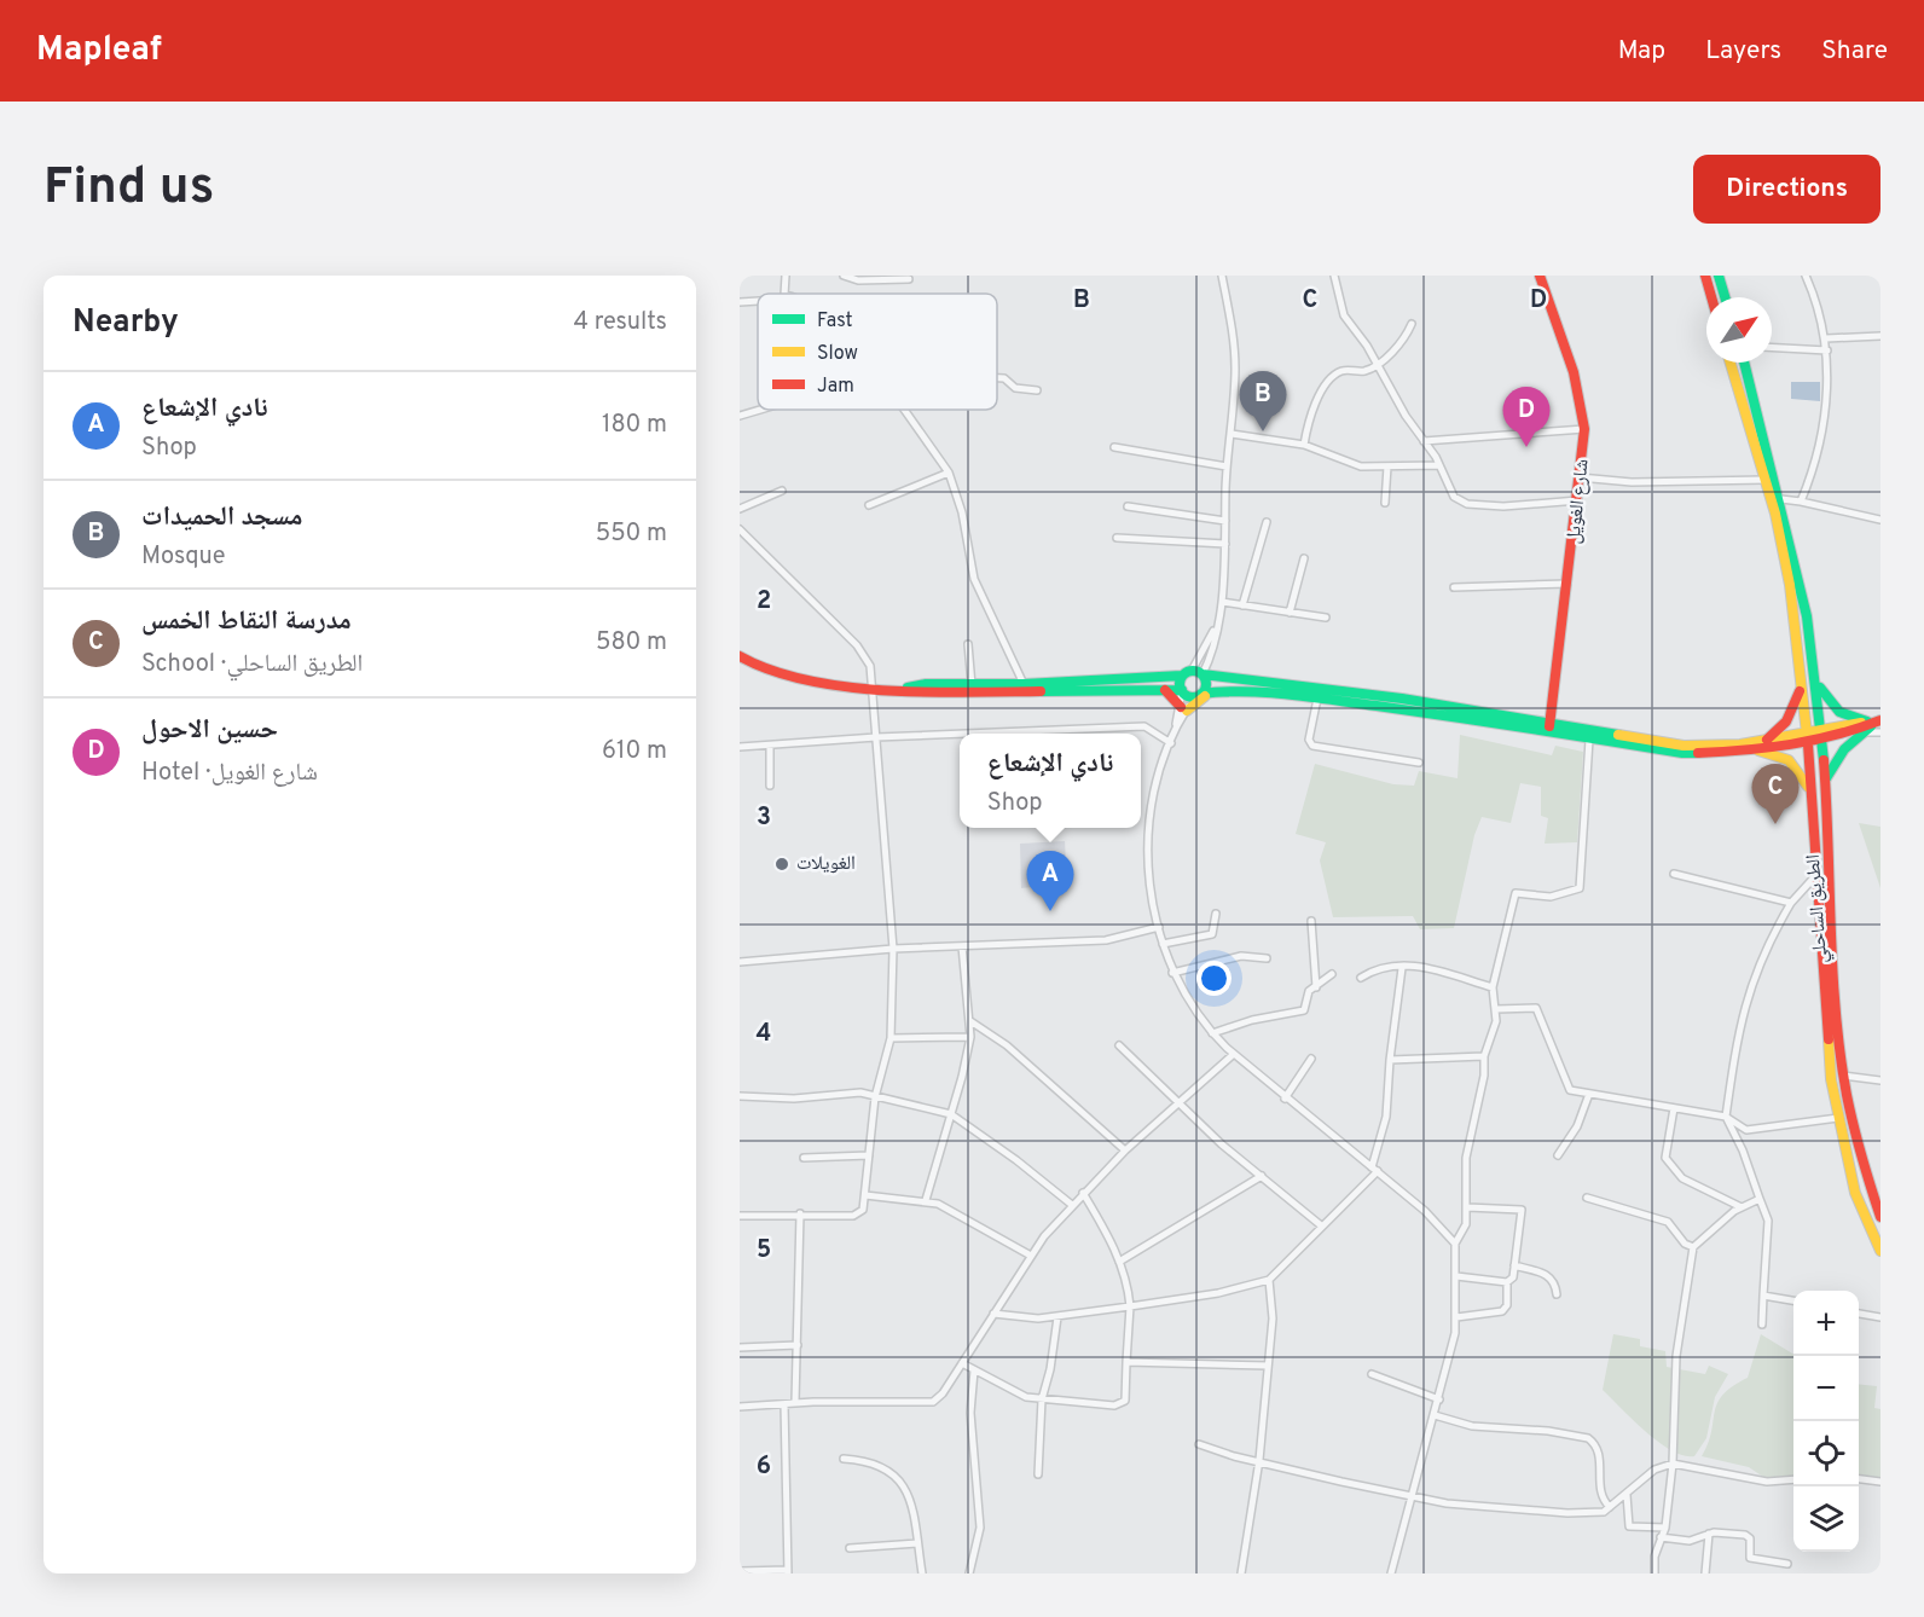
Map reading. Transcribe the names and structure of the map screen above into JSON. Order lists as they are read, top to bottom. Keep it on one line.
{"streets":{"main road":["شارع الغويل","الطريق الساحلي"]},"places":["الغويلات"],"legend":["Fast","Slow","Jam"],"north":"top right","page":{"header":"Mapleaf","nav":["Map","Layers","Share"],"buttons":"Directions","title":"Find us","heading":["Nearby","4 results"],"list":[{"mark":"A","name":"نادي الإشعاع","note":"Shop","value":"180 m"},{"mark":"B","name":"مسجد الحميدات","note":"Mosque","value":"550 m"},{"mark":"C","name":"مدرسة النقاط الخمس","note":"School · الطريق الساحلي","value":"580 m"},{"mark":"D","name":"حسين الاحول","note":"Hotel · شارع الغويل","value":"610 m"}],"pins":["B","D","C","A"],"popup":["نادي الإشعاع","Shop"],"map_buttons":["+","−"]},"grid":{"columns":["B","C","D"],"rows":["2","3","4","5","6"]}}
